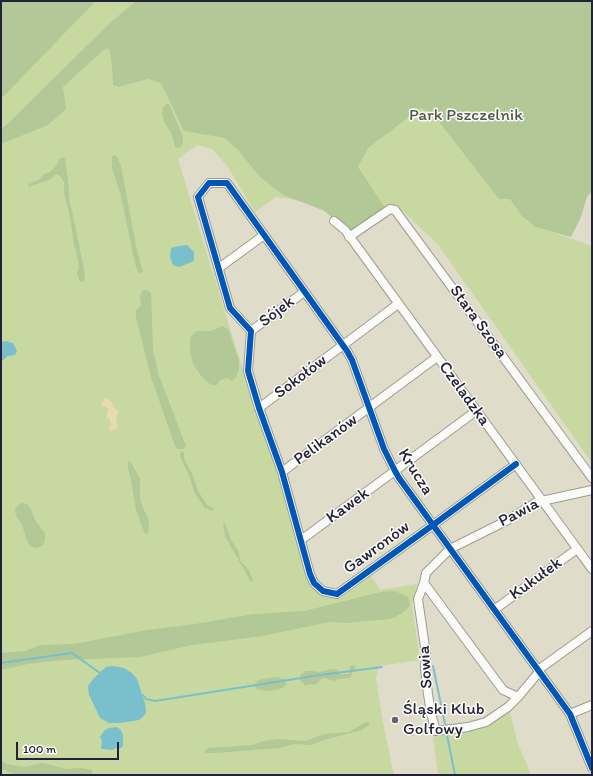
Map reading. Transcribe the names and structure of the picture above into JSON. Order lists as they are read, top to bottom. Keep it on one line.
{"streets":{"street":["Sójek","Stara Szosa","Sokołów","Czeladzka","Pelikanów","Krucza","Kawek","Pawia","Gawronów","Kukułek","Sowia"]},"crossings":[["Sójek","Krucza"],["Stara Szosa","Czeladzka"],["Sokołów","Czeladzka"],["Sokołów","Krucza"],["Czeladzka","Pelikanów"],["Czeladzka","Kawek"],["Czeladzka","Pawia"],["Czeladzka","Gawronów"],["Czeladzka","Kukułek"],["Pelikanów","Krucza"],["Krucza","Kawek"],["Krucza","Pawia"],["Krucza","Gawronów"],["Krucza","Kukułek"],["Krucza","Sowia"],["Kawek","Gawronów"],["Pawia","Sowia"]],"parks":["Park Pszczelnik"],"places":["Śląski Klub Golfowy"],"scale_bar":"100 m"}
